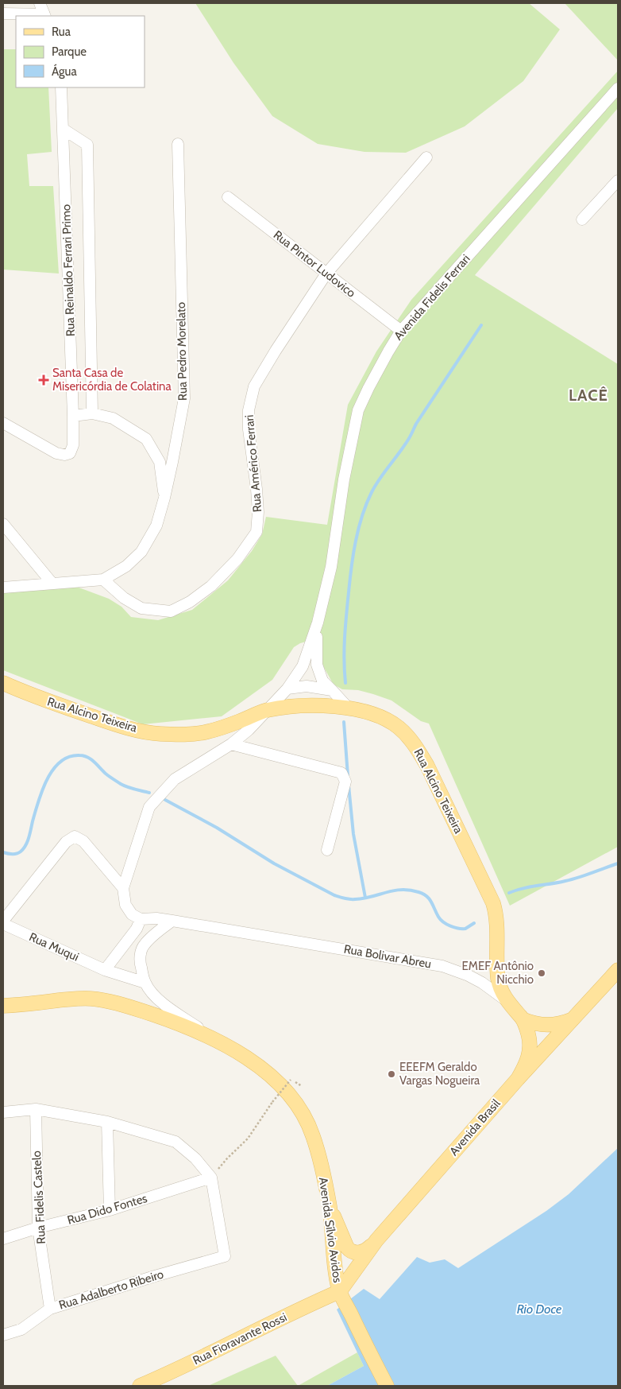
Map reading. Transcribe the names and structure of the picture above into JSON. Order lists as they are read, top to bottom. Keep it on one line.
{"streets":{"main road":["Rua Alcino Teixeira","Rua Bolivar Abreu","Avenida Brasil","Avenida Sílvio Avidos","Rua Fioravante Rossi"],"street":["Rua Pintor Ludovico","Rua Reinaldo Ferrari Primo","Avenida Fidelis Ferrari","Rua Pedro Morelato","Rua Américo Ferrari","Rua Muqui","Rua Fidelis Castelo","Rua Dido Fontes","Rua Adalberto Ribeiro"]},"crossings":[["Rua Pintor Ludovico","Avenida Fidelis Ferrari"],["Rua Pintor Ludovico","Rua Américo Ferrari"],["Avenida Fidelis Ferrari","Rua Alcino Teixeira"],["Rua Pedro Morelato","Rua Américo Ferrari"],["Rua Alcino Teixeira","Rua Bolivar Abreu"],["Rua Bolivar Abreu","Avenida Brasil"],["Avenida Brasil","Avenida Sílvio Avidos"],["Avenida Brasil","Rua Fioravante Rossi"],["Rua Fidelis Castelo","Rua Dido Fontes"],["Rua Fidelis Castelo","Rua Adalberto Ribeiro"],["Rua Dido Fontes","Rua Adalberto Ribeiro"],["Avenida Sílvio Avidos","Rua Fioravante Rossi"]],"districts":["LACÊ"],"water":["Rio Doce"],"places":{"health":["Santa Casa de Misericórdia de Colatina"],"other":["EMEF Antônio Nicchio","EEEFM Geraldo Vargas Nogueira"]},"legend":["Rua","Parque","Água"]}
